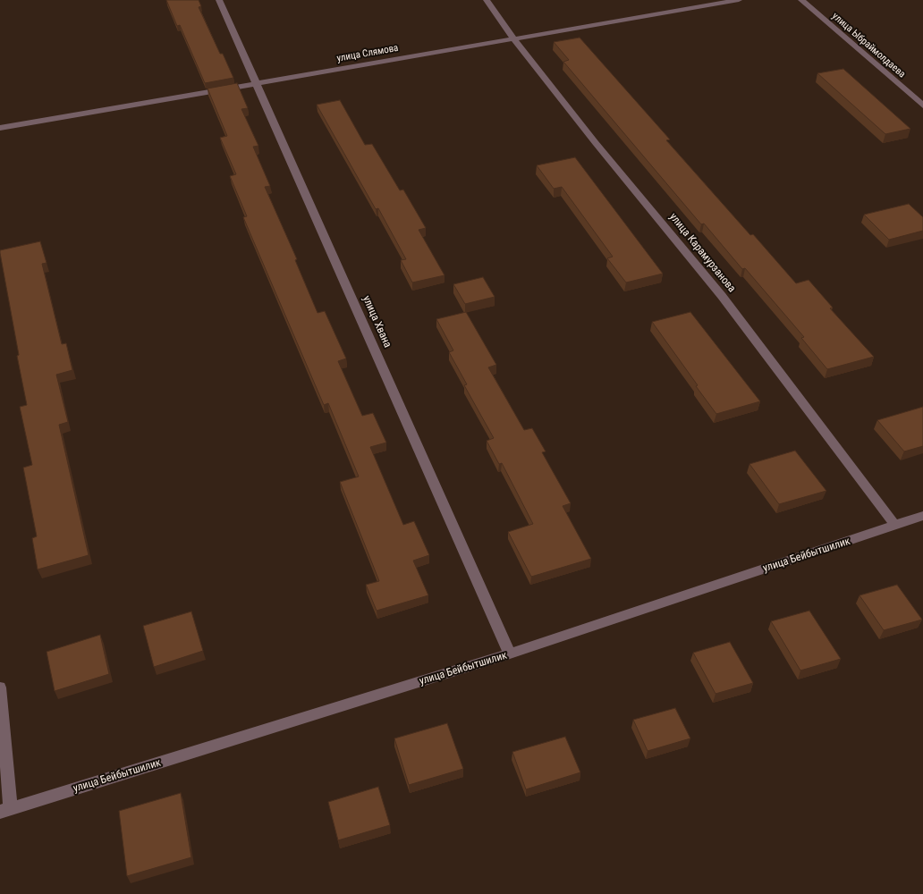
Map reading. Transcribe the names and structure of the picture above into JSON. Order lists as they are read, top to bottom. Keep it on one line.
{"streets":{"street":["улица Ыбраймолдаева","улица Слямова","улица Карамурзанова","улица Хвана","улица Бейбытшилик"]},"crossings":[["улица Слямова","улица Карамурзанова"],["улица Слямова","улица Хвана"],["улица Карамурзанова","улица Бейбытшилик"],["улица Хвана","улица Бейбытшилик"]]}
